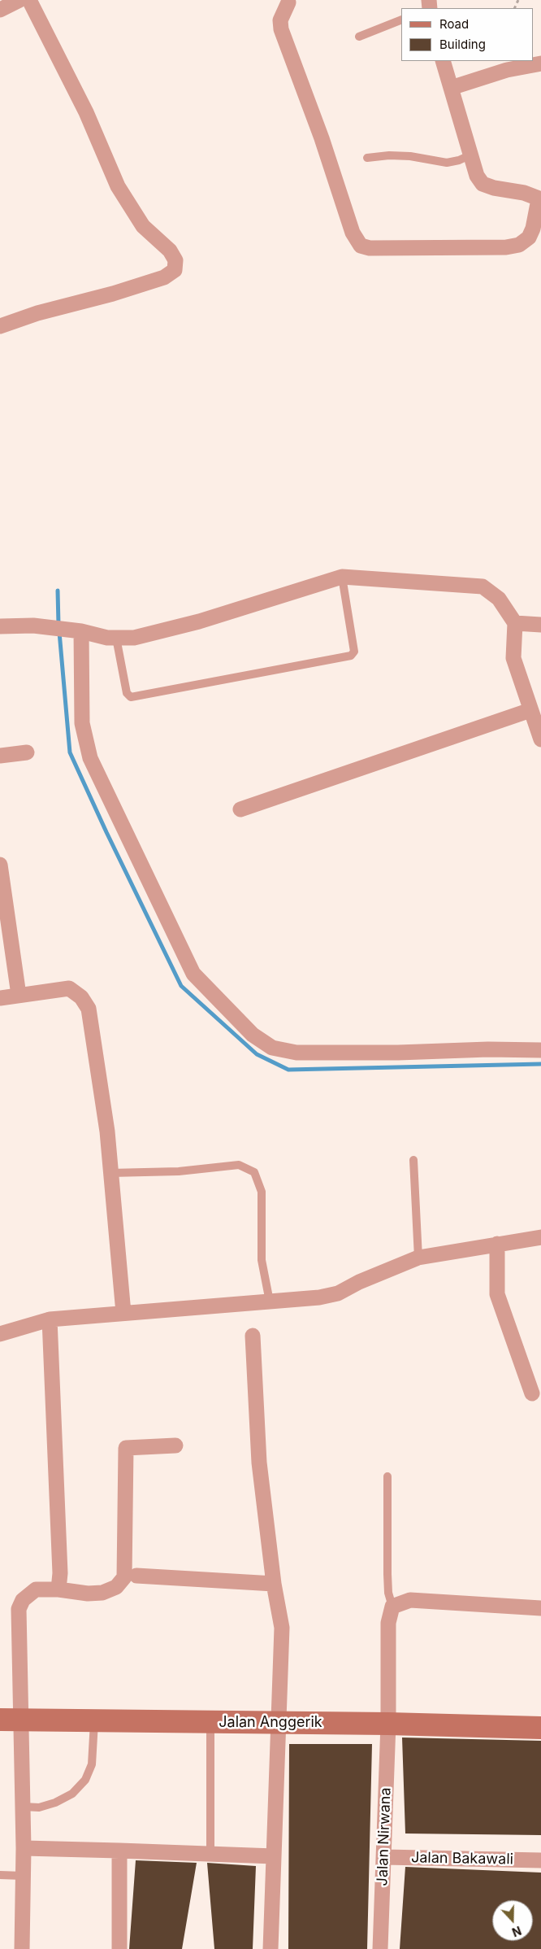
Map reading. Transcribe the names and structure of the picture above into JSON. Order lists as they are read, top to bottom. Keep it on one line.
{"streets":{"main road":["Jalan Anggerik"],"street":["Jalan Nirwana","Jalan Bakawali"]},"crossings":[["Jalan Anggerik","Jalan Nirwana"],["Jalan Nirwana","Jalan Bakawali"]],"legend":["Road","Building"],"north":"bottom"}
